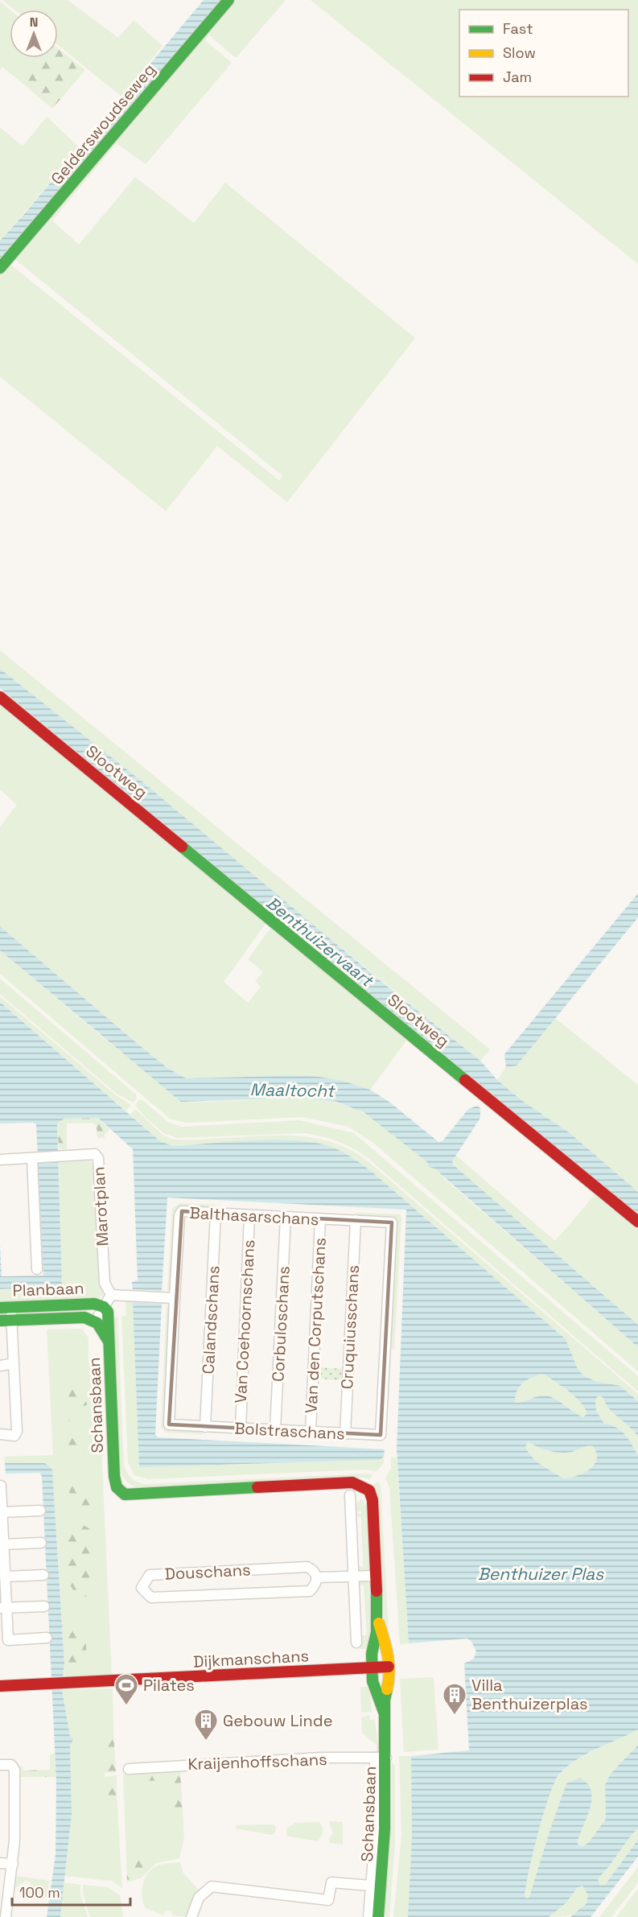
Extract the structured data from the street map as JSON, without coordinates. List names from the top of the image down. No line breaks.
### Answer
{"streets":{"street":["Gelderswoudseweg","Slootweg","Marotplan","Balthasarschans","Planbaan","Calandschans","Van Coehoornschans","Corbuloschans","Van den Corputschans","Cruquiusschans","Schansbaan","Bolstraschans","Douschans","Dijkmanschans","Kraijenhoffschans"]},"crossings":[["Balthasarschans","Calandschans"],["Balthasarschans","Van Coehoornschans"],["Balthasarschans","Corbuloschans"],["Balthasarschans","Van den Corputschans"],["Balthasarschans","Cruquiusschans"],["Balthasarschans","Bolstraschans"],["Planbaan","Schansbaan"],["Calandschans","Bolstraschans"],["Van Coehoornschans","Bolstraschans"],["Corbuloschans","Bolstraschans"],["Van den Corputschans","Bolstraschans"],["Cruquiusschans","Bolstraschans"],["Schansbaan","Douschans"],["Schansbaan","Dijkmanschans"],["Schansbaan","Kraijenhoffschans"]],"water":["Benthuizervaart","Maaltocht","Benthuizer Plas"],"places":{"sports":["Pilates"],"building":["Villa Benthuizerplas","Gebouw Linde"]},"legend":["Fast","Slow","Jam"],"scale_bar":"100 m","north":"top"}
